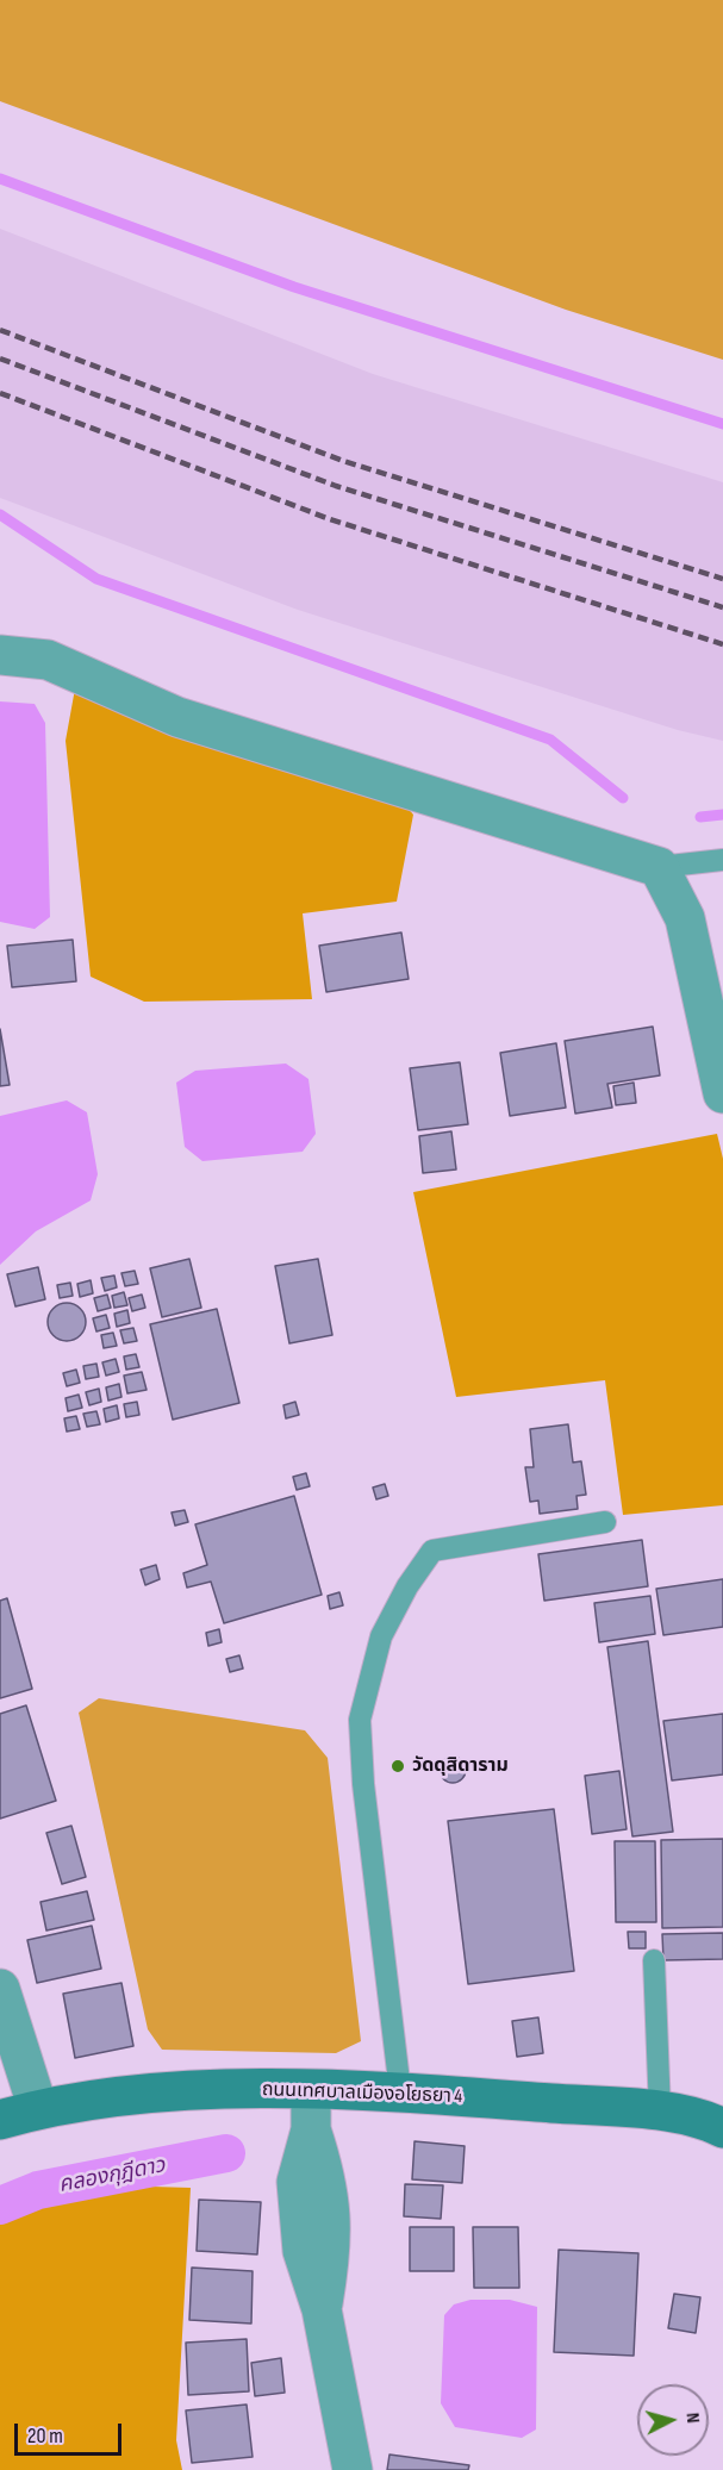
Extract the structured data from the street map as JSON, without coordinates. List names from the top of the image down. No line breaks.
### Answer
{"streets":{"street":["ถนนเทศบาลเมืองอโยธยา 4"]},"water":["คลองกุฎีดาว"],"places":["วัดดุสิดาราม"],"scale_bar":"20 m","north":"right"}
